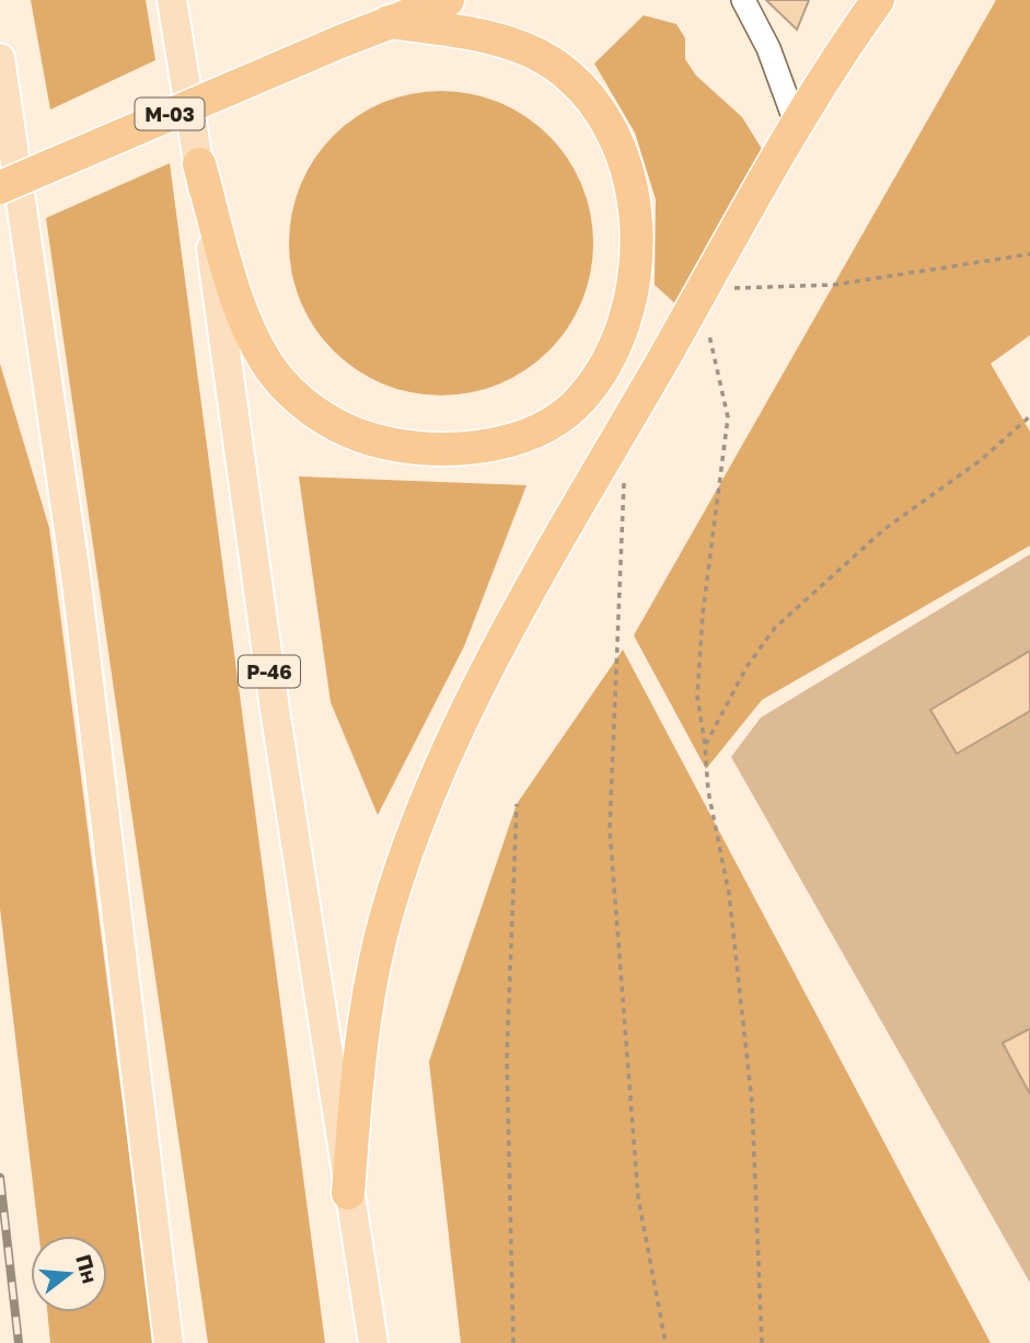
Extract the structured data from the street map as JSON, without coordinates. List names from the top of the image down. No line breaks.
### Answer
{"streets":{"highway":["М-03"],"main road":["Р-46"]},"north":"right"}
